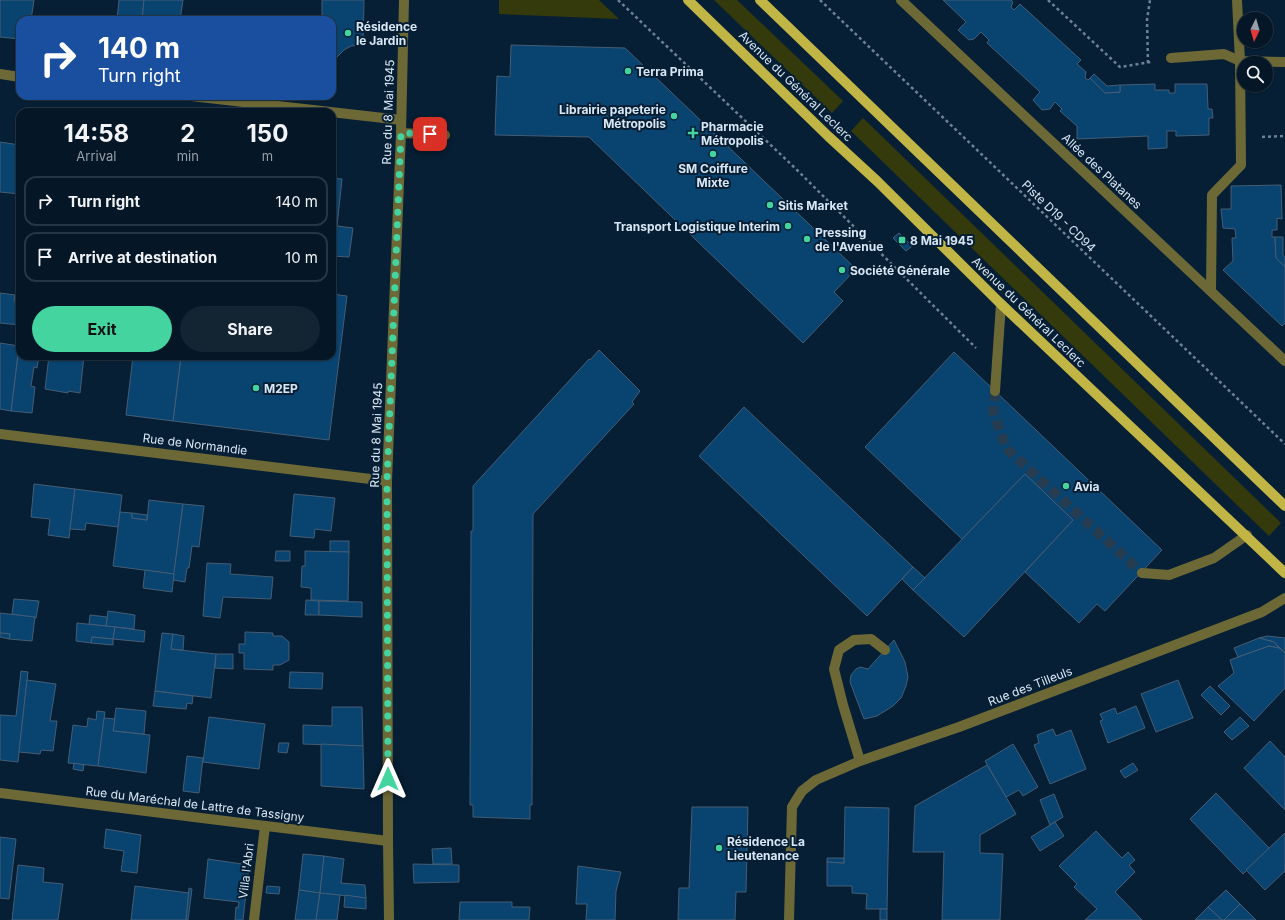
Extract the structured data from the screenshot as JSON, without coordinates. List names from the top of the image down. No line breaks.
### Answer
{"streets":{"main road":["Avenue du Général Leclerc"],"street":["Rue du 8 Mai 1945","Allée des Platanes","Rue de Normandie","Rue des Tilleuls","Rue du Maréchal de Lattre de Tassigny","Villa l'Abri"],"path":["Piste D19 - CD94"]},"crossings":[["Rue du 8 Mai 1945","Rue de Normandie"],["Rue du 8 Mai 1945","Rue du Maréchal de Lattre de Tassigny"],["Rue du Maréchal de Lattre de Tassigny","Villa l'Abri"]],"places":{"other":["Résidence le Jardin","Terra Prima","Librairie papeterie Métropolis","SM Coiffure Mixte","Sitis Market","Transport Logistique Interim","Pressing de l'Avenue","Société Générale","M2EP","Avia","Résidence La Lieutenance"],"health":["Pharmacie Métropolis"],"transit":["8 Mai 1945"]},"north":"bottom","page":{"turn":["140 m","Turn right"],"eta":["14:58","Arrival","2","min","150","m"],"list":[{"name":"Turn right","value":"140 m"},{"name":"Arrive at destination","value":"10 m"}],"buttons":["Exit","Share"]}}
